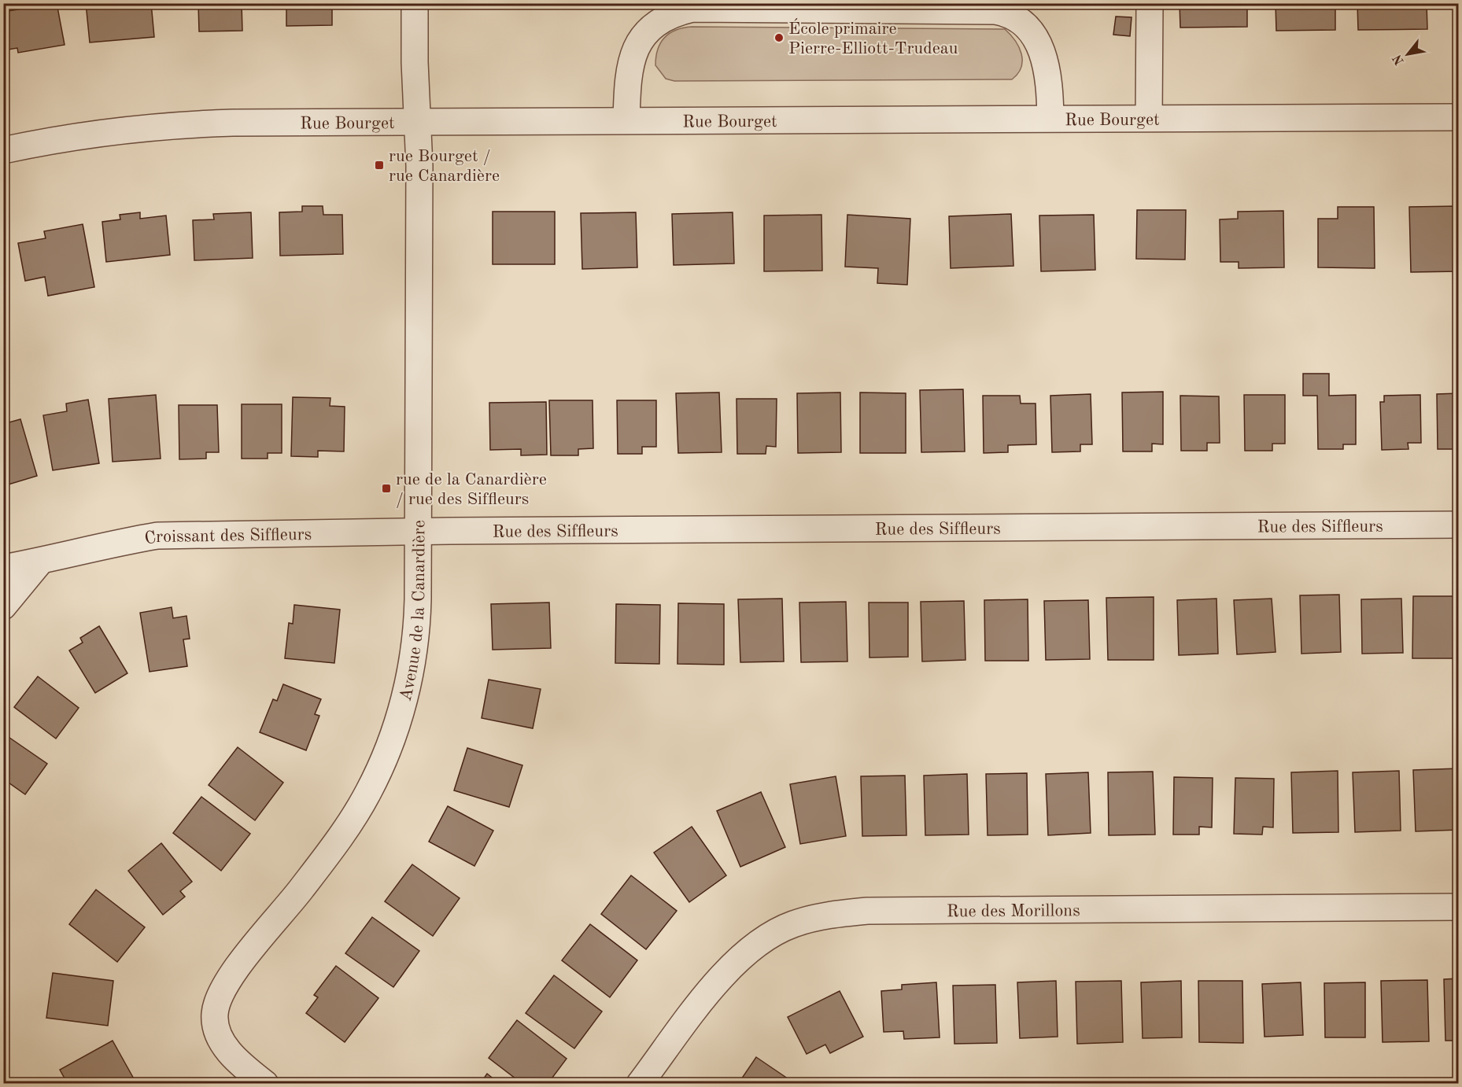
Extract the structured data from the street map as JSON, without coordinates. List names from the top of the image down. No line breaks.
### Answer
{"streets":{"street":["Rue Bourget","Rue des Siffleurs","Croissant des Siffleurs","Avenue de la Canardière","Rue des Morillons"]},"crossings":[["Rue Bourget","Avenue de la Canardière"],["Rue des Siffleurs","Croissant des Siffleurs"],["Rue des Siffleurs","Avenue de la Canardière"],["Croissant des Siffleurs","Avenue de la Canardière"]],"places":{"other":["École primaire Pierre-Elliott-Trudeau"],"transit":["rue Bourget / rue Canardière","rue de la Canardière / rue des Siffleurs"]},"north":"bottom left"}
